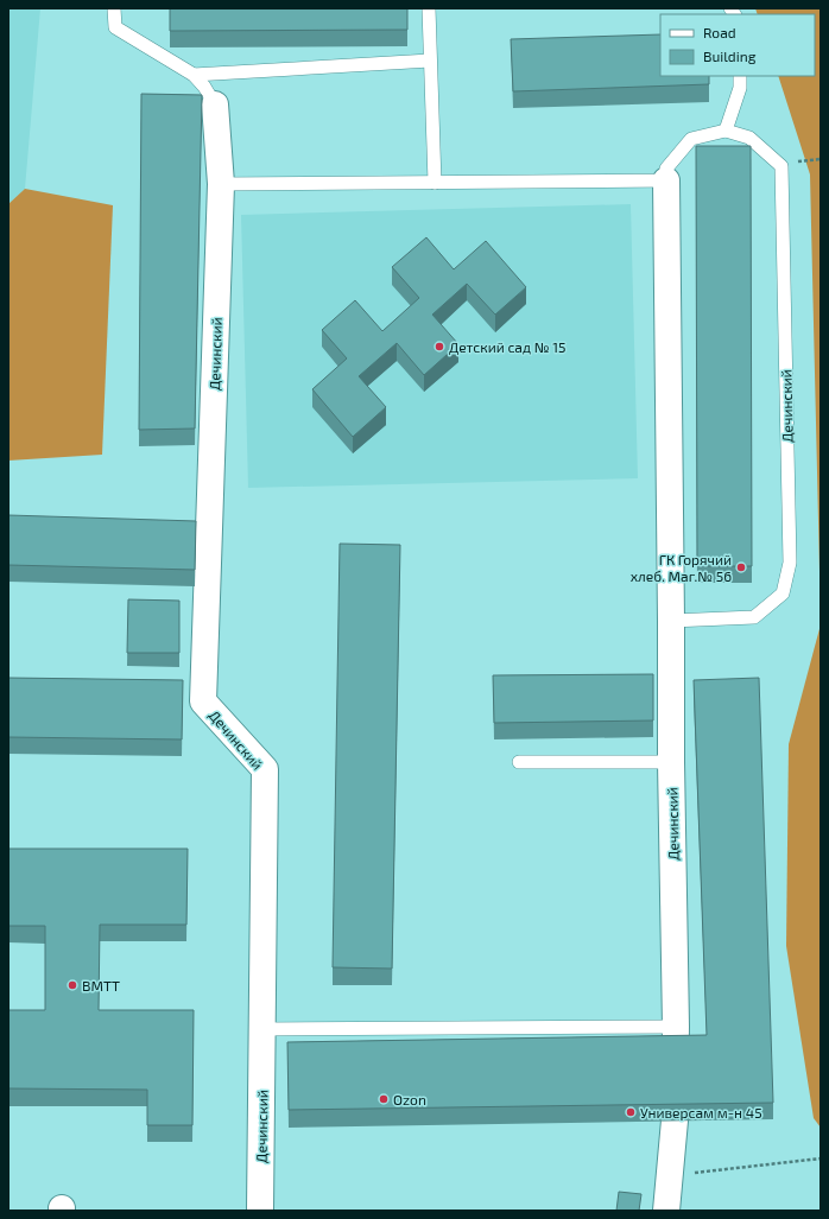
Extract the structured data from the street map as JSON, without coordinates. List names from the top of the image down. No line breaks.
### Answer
{"streets":{"street":["Дечинский"]},"places":["Детский сад № 15","ГК Горячий хлеб. Маг.№ 56","ВМТТ","Ozon","Универсам м-н 45"],"legend":["Road","Building"]}
